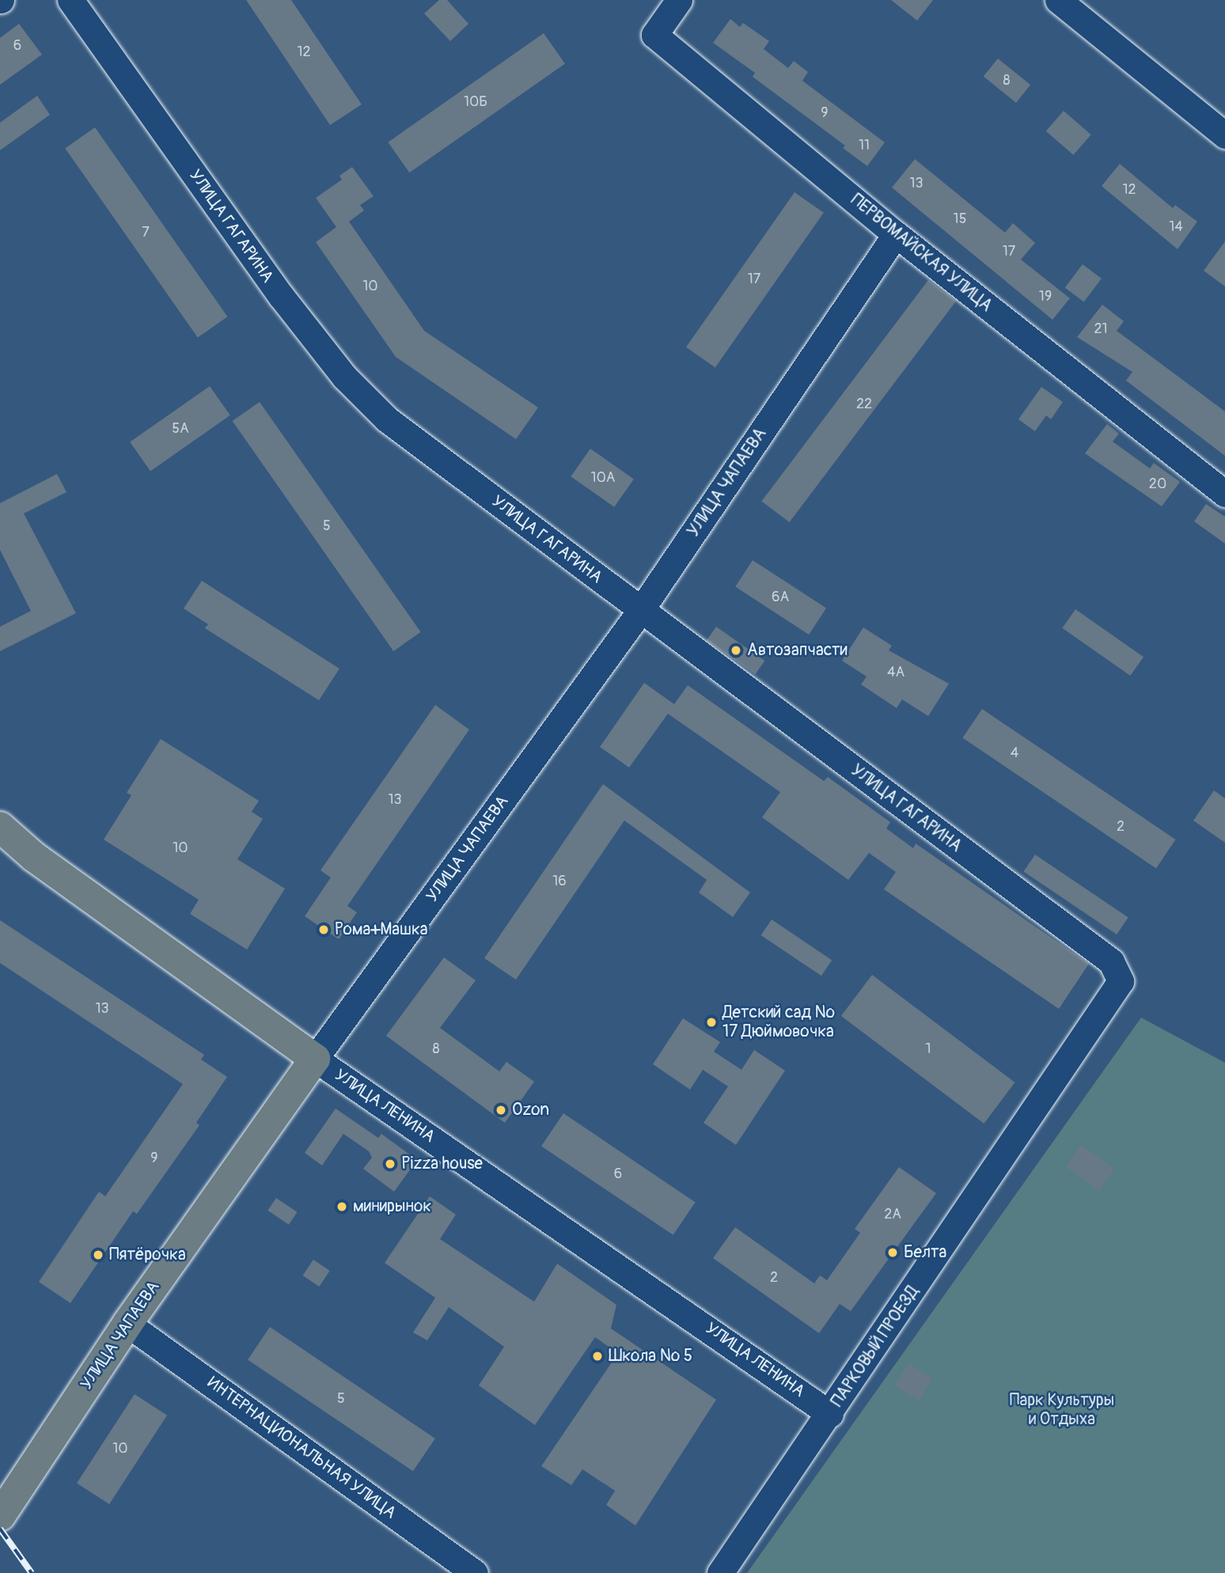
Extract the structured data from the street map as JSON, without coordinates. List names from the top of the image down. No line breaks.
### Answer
{"streets":{"main road":["УЛИЦА ЧАПАЕВА","УЛИЦА ЛЕНИНА"],"street":["УЛИЦА ГАГАРИНА","ПЕРВОМАЙСКАЯ УЛИЦА","ПАРКОВЫЙ ПРОЕЗД","ИНТЕРНАЦИОНАЛЬНАЯ УЛИЦА"]},"crossings":[["УЛИЦА ГАГАРИНА","УЛИЦА ЧАПАЕВА"],["УЛИЦА ГАГАРИНА","ПАРКОВЫЙ ПРОЕЗД"],["ПЕРВОМАЙСКАЯ УЛИЦА","УЛИЦА ЧАПАЕВА"],["УЛИЦА ЧАПАЕВА","УЛИЦА ЛЕНИНА"],["УЛИЦА ЧАПАЕВА","ИНТЕРНАЦИОНАЛЬНАЯ УЛИЦА"],["УЛИЦА ЛЕНИНА","ПАРКОВЫЙ ПРОЕЗД"]],"parks":["Парк Культуры и Отдыха"],"places":["Автозапчасти","Рома+Машка","Детский сад № 17 Дюймовочка","Ozon","Pizza house","минирынок","Белта","Пятёрочка","Школа № 5"],"house_numbers":["6","12","8","10Б","9","11","13","12","15","14","7","17","17","10","19","21","22","5А","10А","20","5","6А","4А","4","13","2","10","16","13","8","1","9","6","2А","2","5","10"]}
